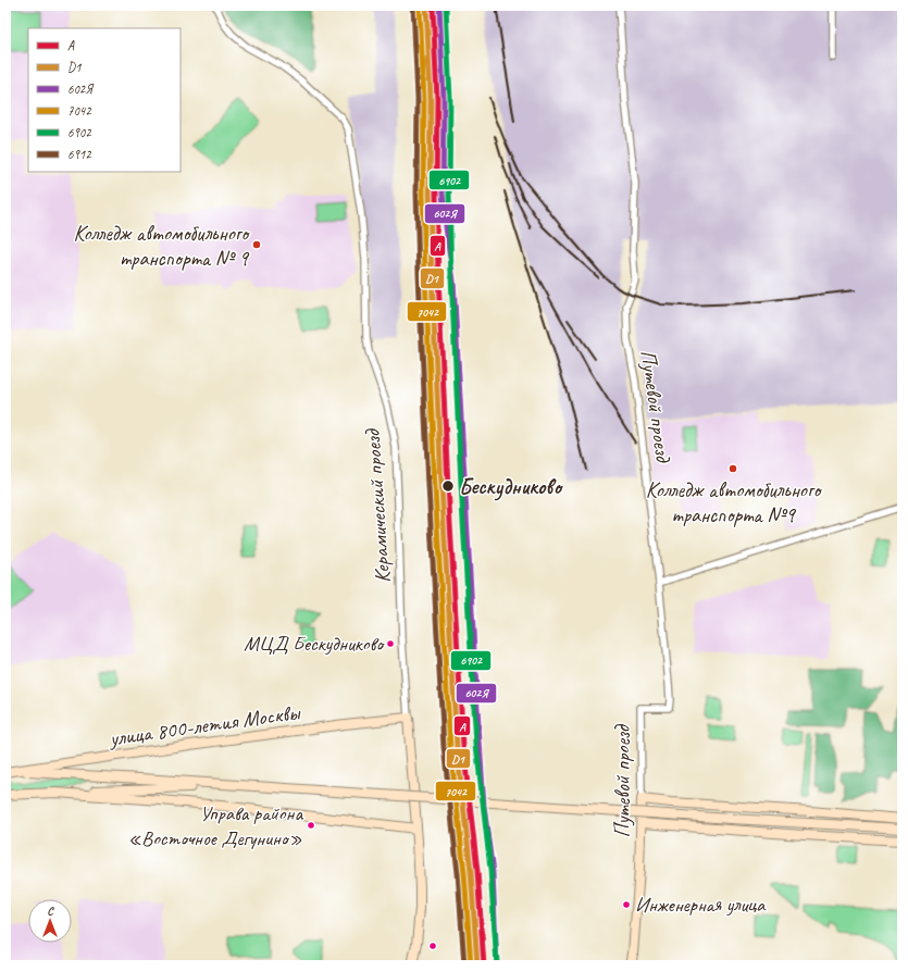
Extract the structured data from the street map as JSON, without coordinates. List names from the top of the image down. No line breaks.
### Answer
{"streets":{"street":["Путевой проезд","Керамический проезд","улица 800-летия Москвы"]},"crossings":[["Керамический проезд","улица 800-летия Москвы"]],"places":["Колледж автомобильного транспорта № 9","Колледж автомобильного транспорта №9","Бескудниково","МЦД Бескудниково","Управа района «Восточное Дегунино»","Инженерная улица"],"lines":["transit line A","transit line D1","transit line 602Я","transit line 6902","transit line 7042","transit line 6912"],"legend":["A","D1","602Я","7042","6902","6912"],"north":"top"}
